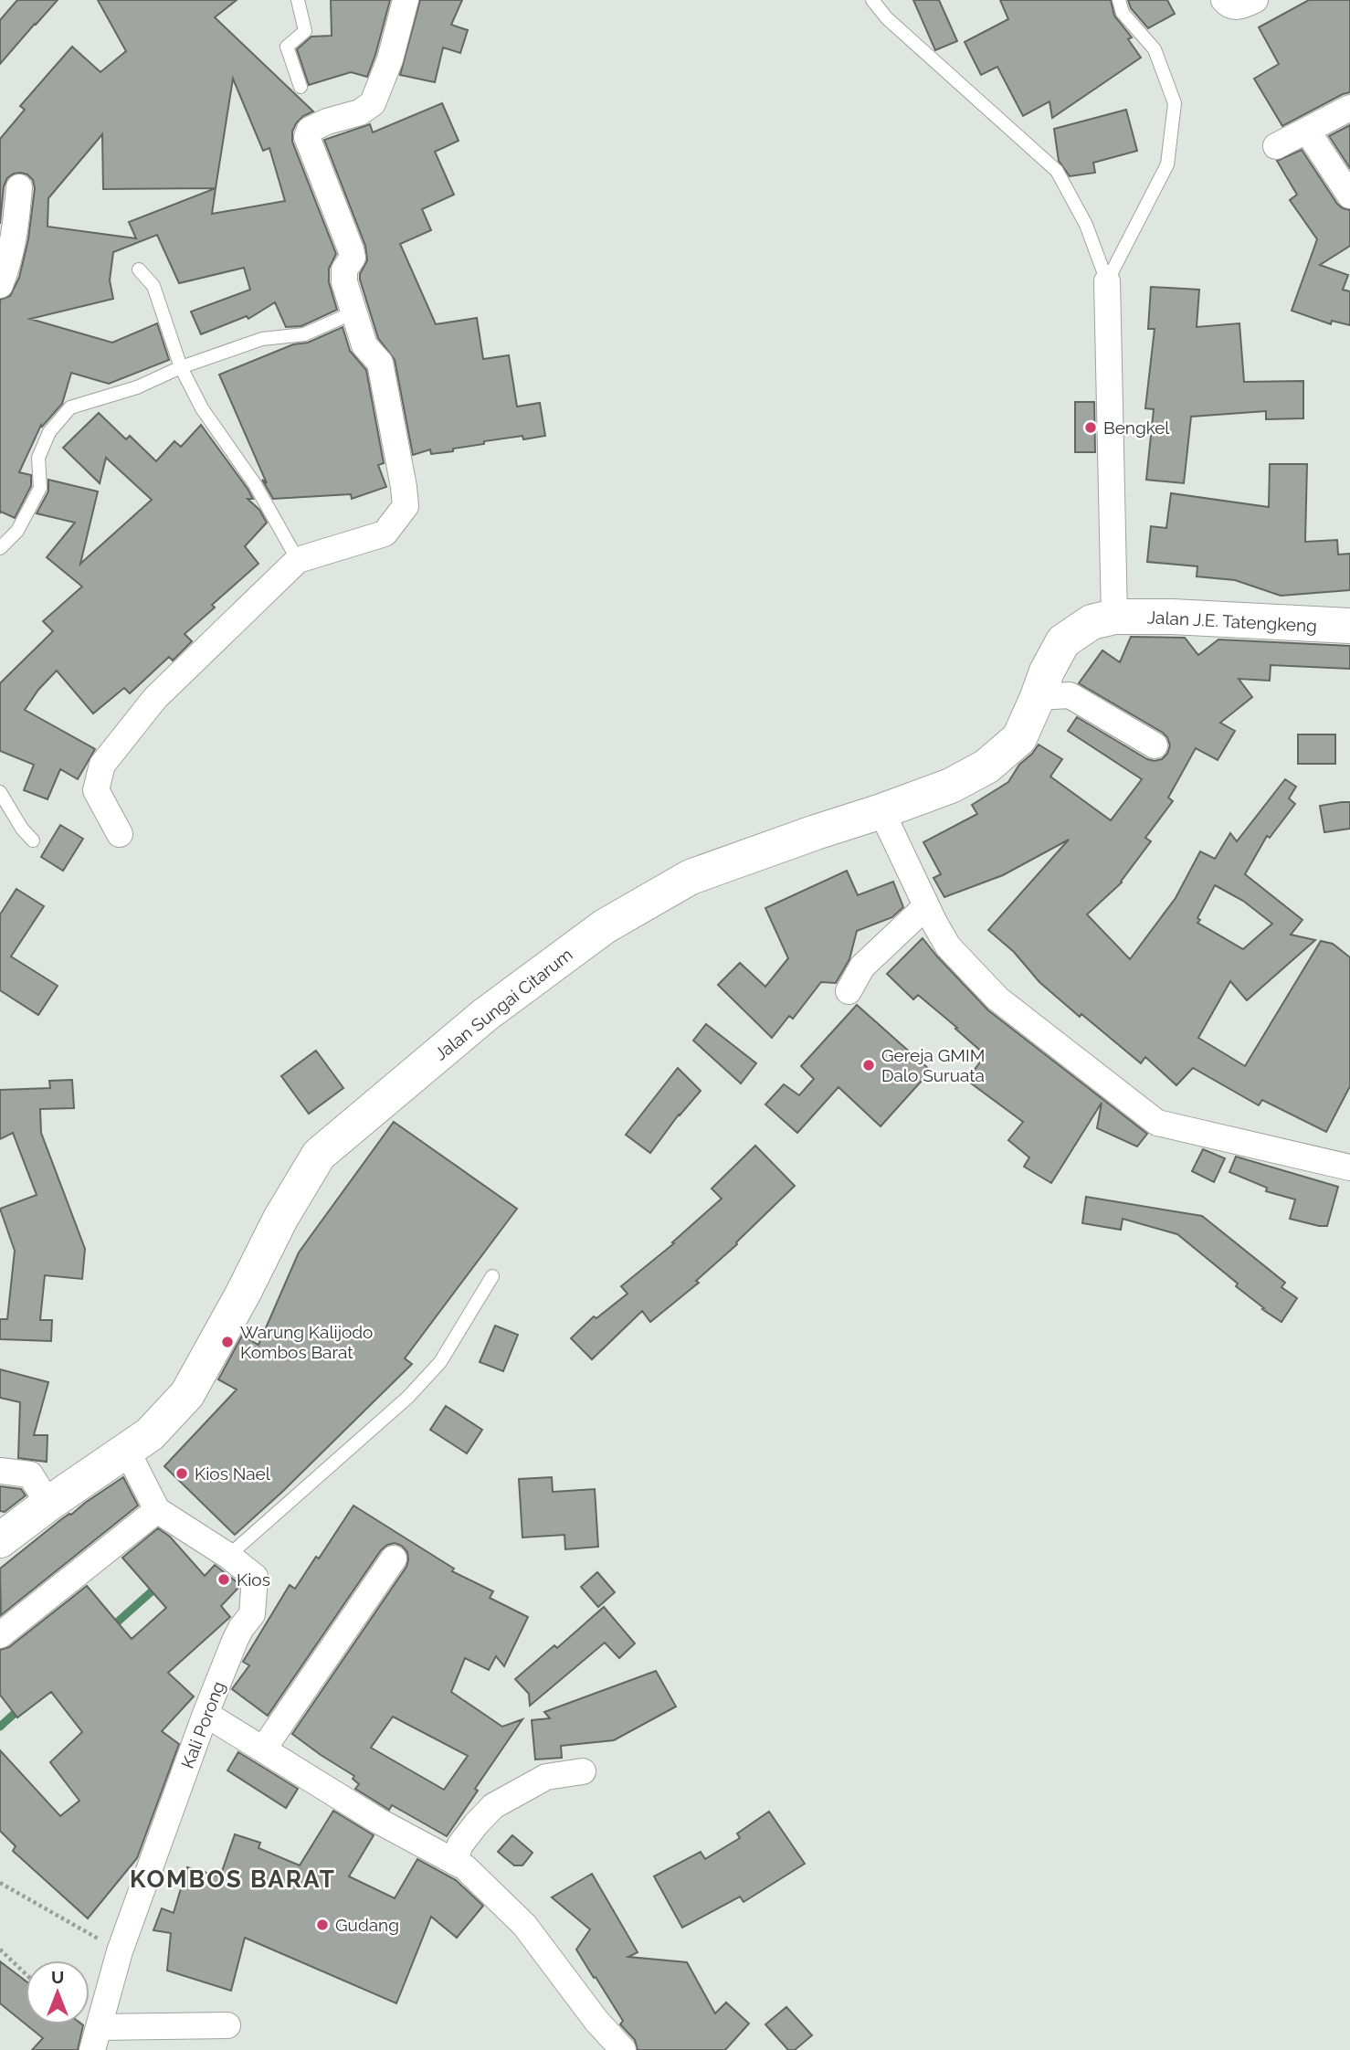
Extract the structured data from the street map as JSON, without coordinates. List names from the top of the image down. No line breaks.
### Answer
{"streets":{"street":["Jalan J.E. Tatengkeng","Jalan Sungai Citarum","Kali Porong"]},"crossings":[["Jalan J.E. Tatengkeng","Jalan Sungai Citarum"]],"districts":["KOMBOS BARAT"],"places":["Bengkel","Gereja GMIM Dalo Suruata","Warung Kalijodo Kombos Barat","Kios Nael","Kios","Gudang"],"north":"top"}
